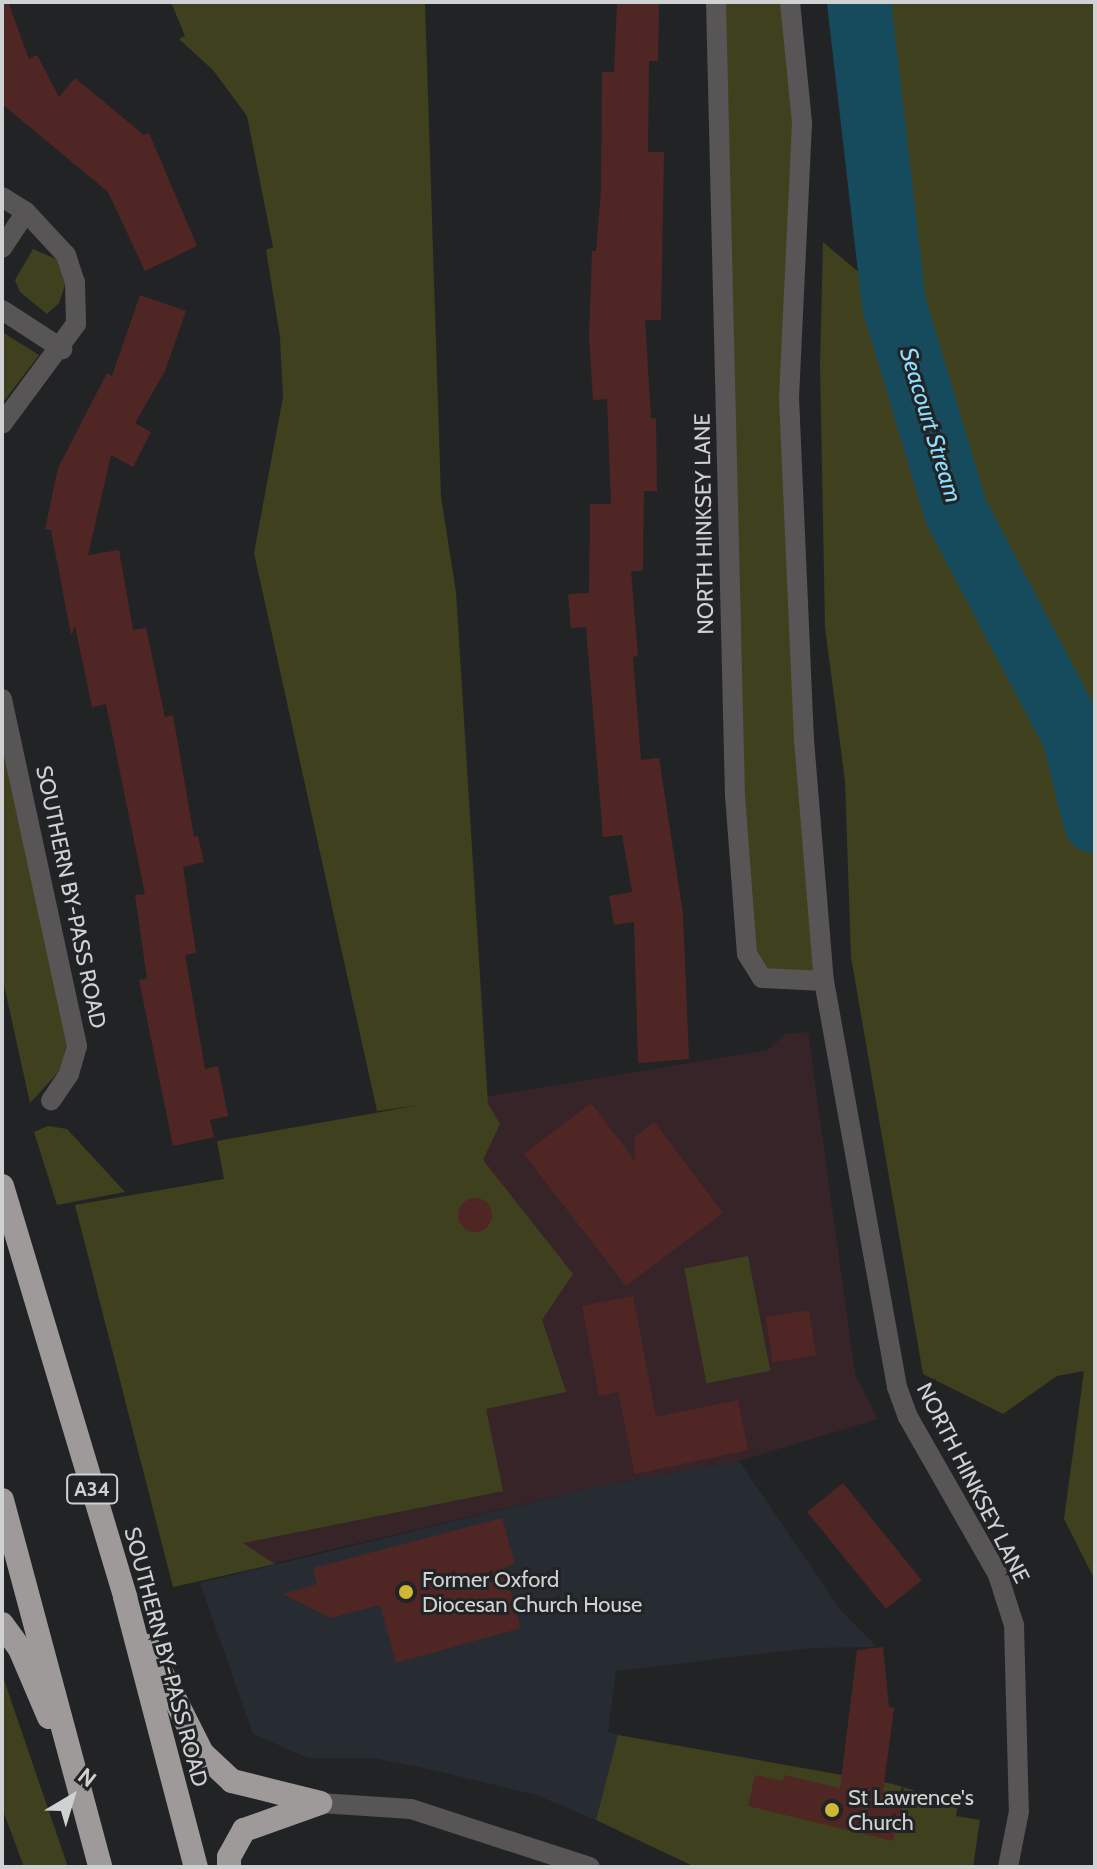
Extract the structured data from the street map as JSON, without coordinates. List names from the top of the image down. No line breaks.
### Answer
{"streets":{"highway":["SOUTHERN BY-PASS ROAD","A34"],"street":["NORTH HINKSEY LANE"]},"water":["Seacourt Stream"],"places":["Former Oxford Diocesan Church House","St Lawrence's Church"],"north":"top right"}
